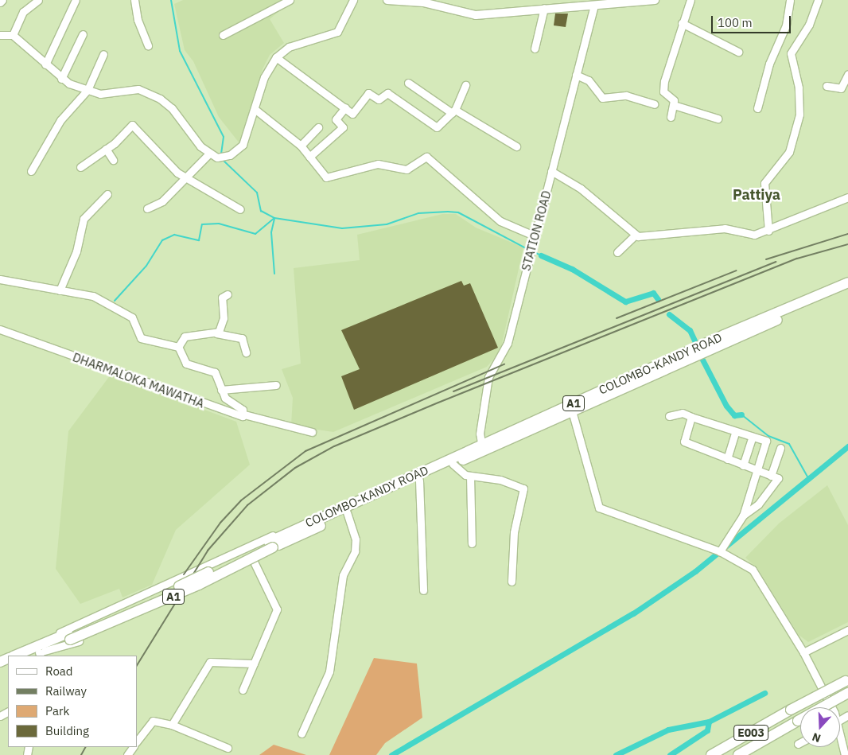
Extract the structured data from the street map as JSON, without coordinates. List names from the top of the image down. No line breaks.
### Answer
{"streets":{"highway":["COLOMBO-KANDY ROAD","A1","E003"],"street":["STATION ROAD","DHARMALOKA MAWATHA"]},"crossings":[["STATION ROAD","COLOMBO-KANDY ROAD"],["COLOMBO-KANDY ROAD","A1"]],"districts":["Pattiya"],"legend":["Road","Railway","Park","Building"],"scale_bar":"100 m","north":"bottom"}
